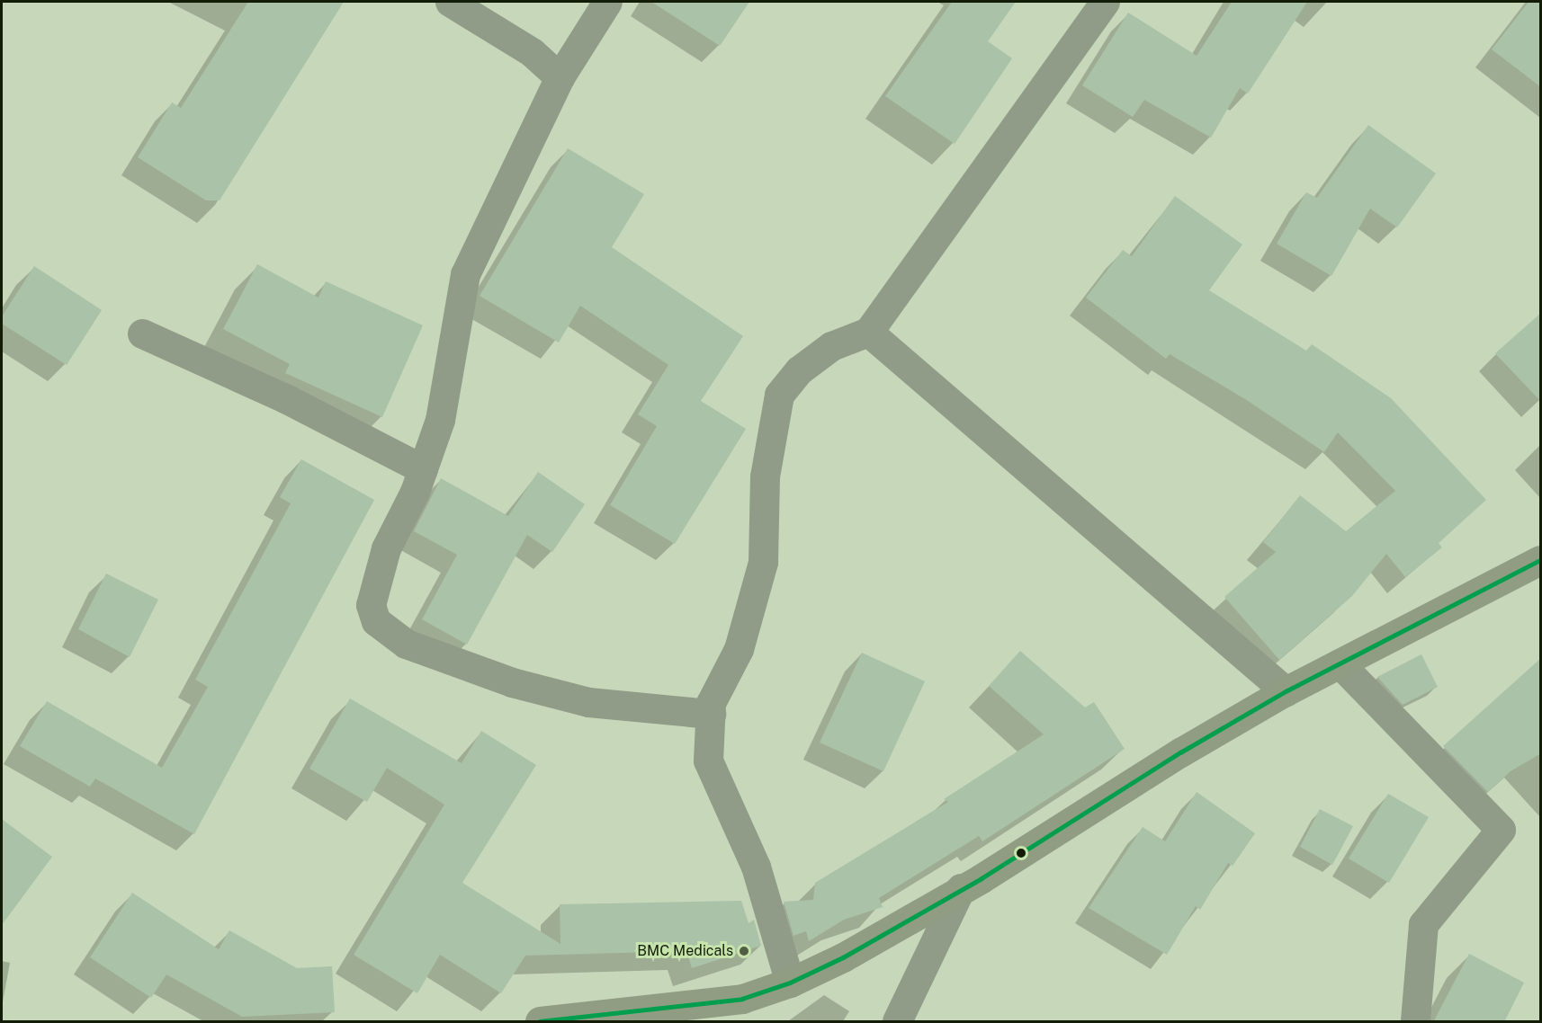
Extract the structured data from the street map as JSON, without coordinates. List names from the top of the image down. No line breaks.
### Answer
{"places":["BMC Medicals"]}
